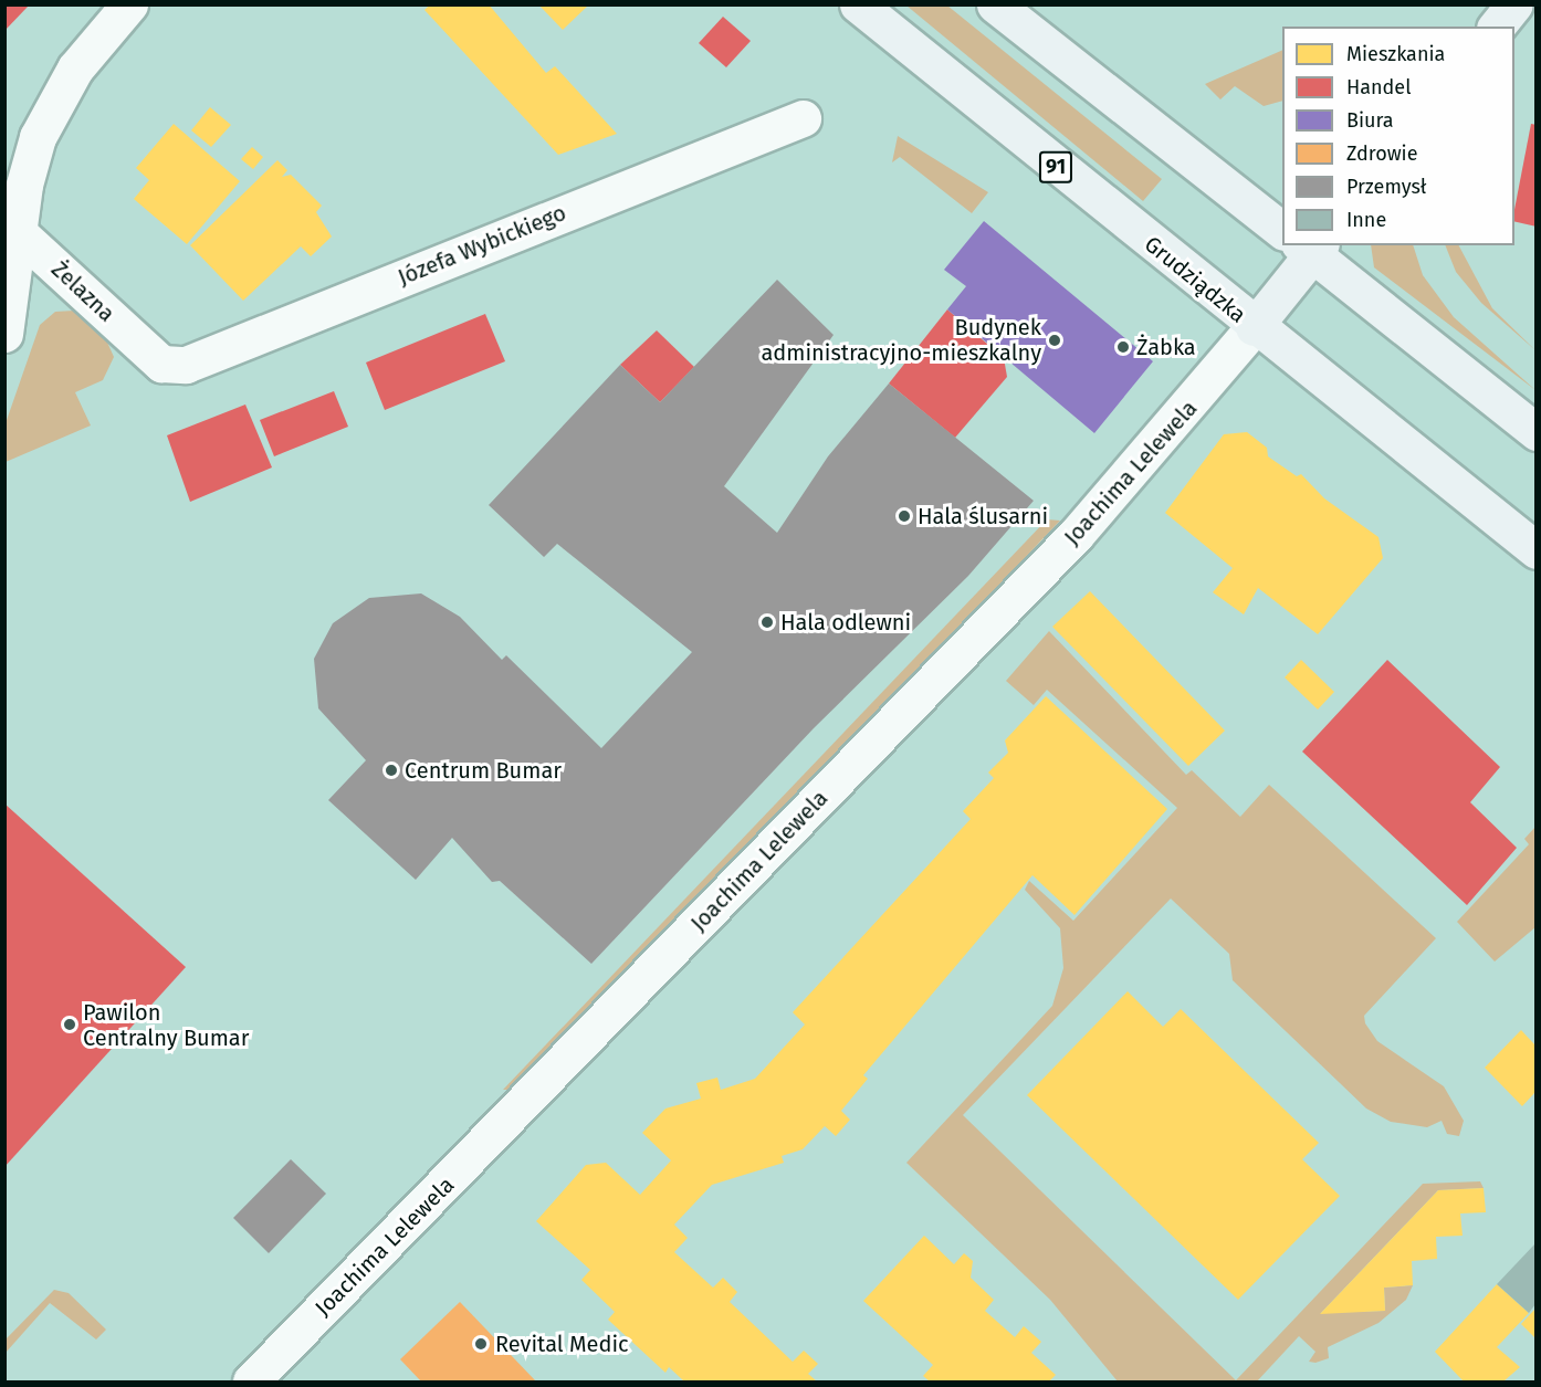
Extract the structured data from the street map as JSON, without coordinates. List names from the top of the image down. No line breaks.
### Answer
{"streets":{"main road":["91","Grudziądzka"],"street":["Józefa Wybickiego","Żelazna","Joachima Lelewela"]},"crossings":[["Józefa Wybickiego","Żelazna"],["Grudziądzka","Joachima Lelewela"]],"places":["Budynek administracyjno-mieszkalny","Żabka","Hala ślusarni","Hala odlewni","Centrum Bumar","Pawilon Centralny Bumar","Revital Medic"],"legend":["Mieszkania","Handel","Biura","Zdrowie","Przemysł","Inne"]}
